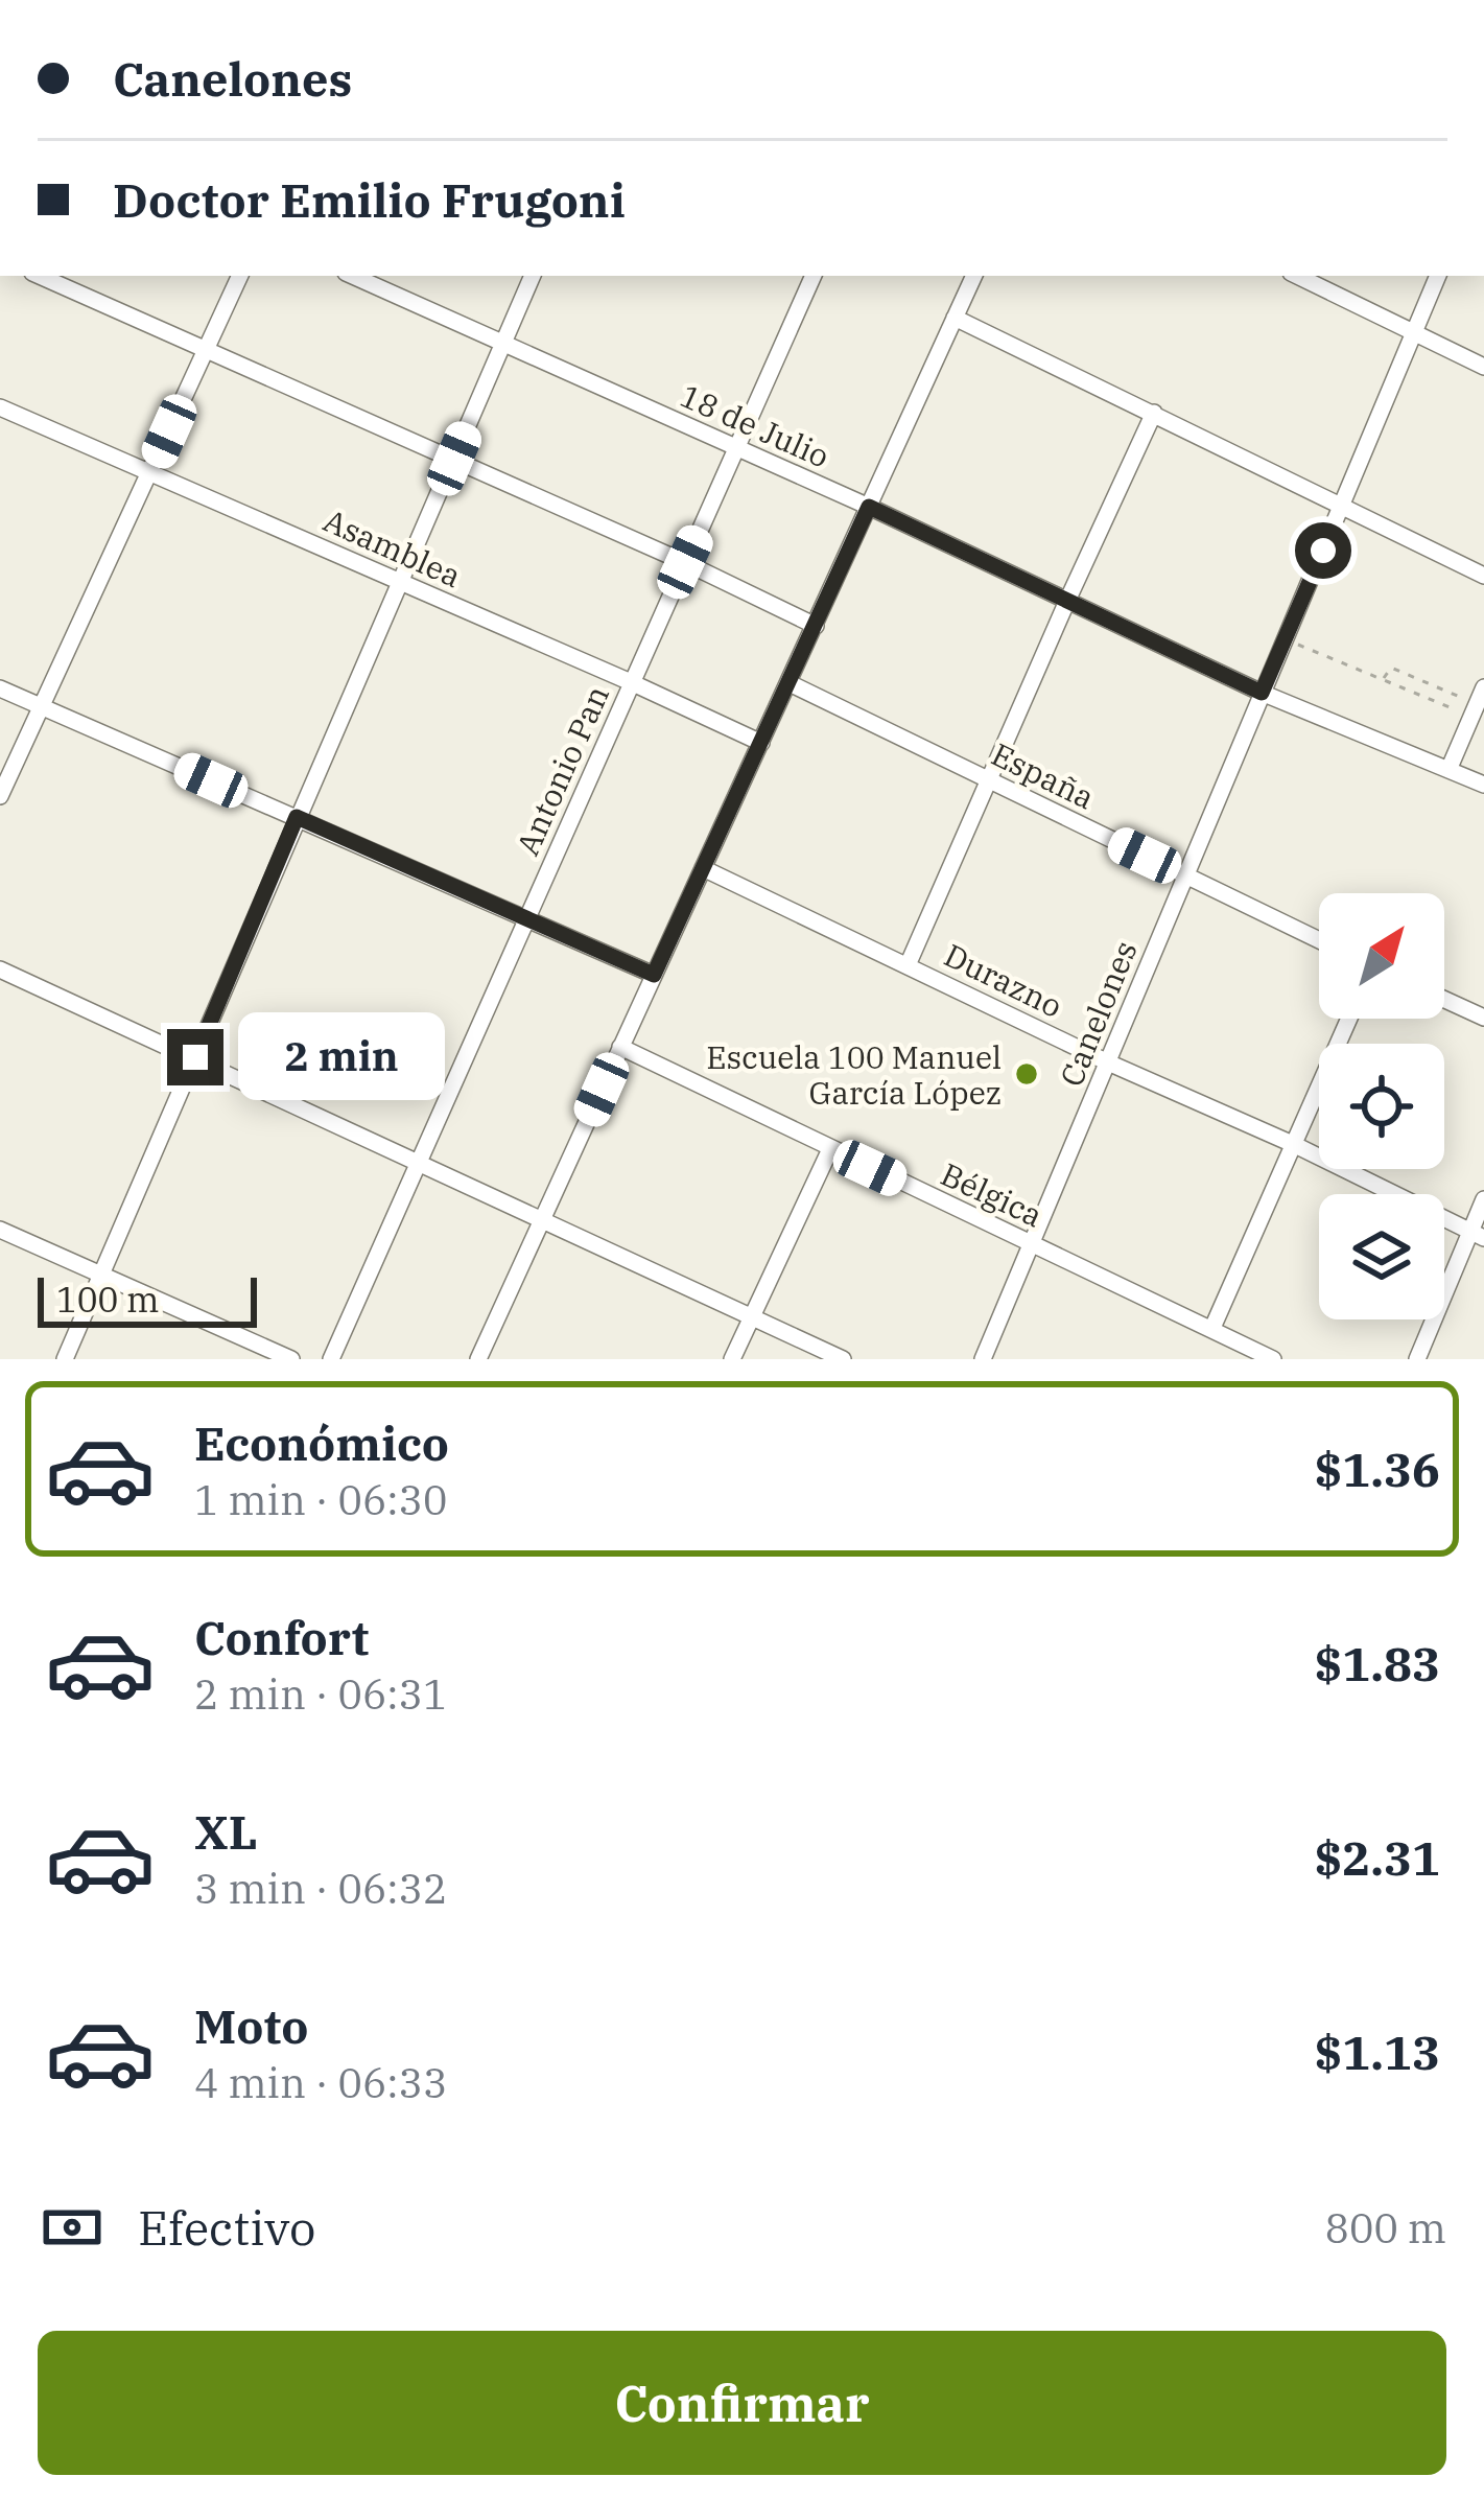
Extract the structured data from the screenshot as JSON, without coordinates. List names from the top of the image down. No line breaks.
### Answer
{"streets":{"street":["18 de Julio","Asamblea","Antonio Pan","España","Durazno","Canelones","Bélgica"]},"crossings":[["18 de Julio","Antonio Pan"],["18 de Julio","Canelones"],["Asamblea","Antonio Pan"],["España","Canelones"],["Durazno","Canelones"],["Canelones","Bélgica"]],"places":["Escuela 100 Manuel García López"],"scale_bar":"100 m","north":"top right","page":{"banner":["Canelones","Doctor Emilio Frugoni"],"bubble":"2 min","scale":"100 m","list":[{"name":"Económico","note":"1 min · 06:30","value":"$1.36"},{"name":"Confort","note":"2 min · 06:31","value":"$1.83"},{"name":"XL","note":"3 min · 06:32","value":"$2.31"},{"name":"Moto","note":"4 min · 06:33","value":"$1.13"}],"pay":["Efectivo","800 m"],"buttons":"Confirmar"}}
